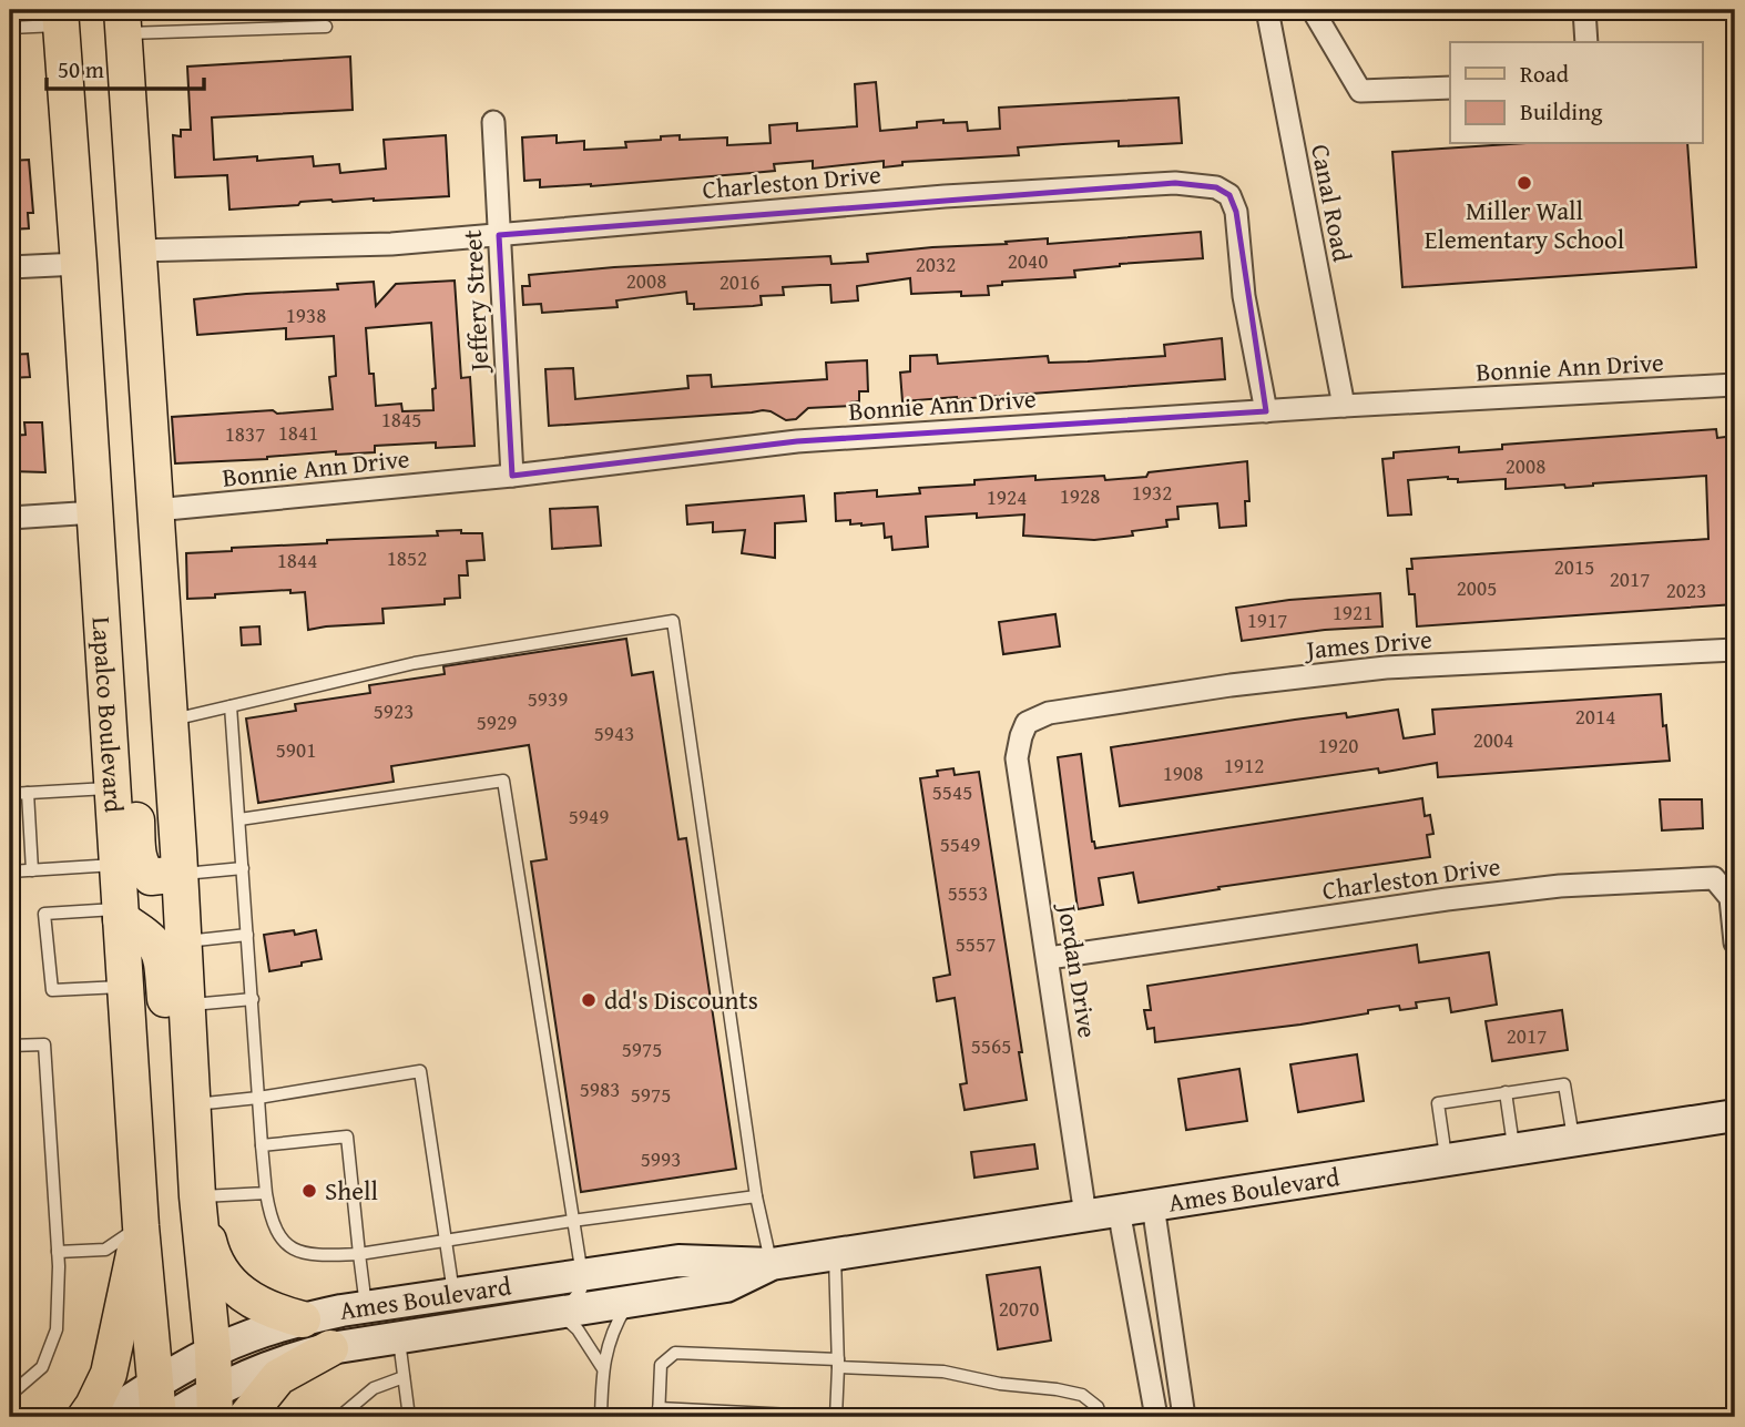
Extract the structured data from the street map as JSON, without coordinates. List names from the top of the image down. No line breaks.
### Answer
{"streets":{"main road":["Lapalco Boulevard"],"street":["Charleston Drive","Canal Road","Jeffery Street","Bonnie Ann Drive","James Drive","Jordan Drive","Ames Boulevard"]},"crossings":[["Charleston Drive","Jeffery Street"],["Charleston Drive","Bonnie Ann Drive"],["Charleston Drive","Jordan Drive"],["Canal Road","Bonnie Ann Drive"],["Jeffery Street","Bonnie Ann Drive"],["James Drive","Jordan Drive"],["Lapalco Boulevard","Ames Boulevard"],["Jordan Drive","Ames Boulevard"]],"places":["Miller Wall Elementary School","dd's Discounts","Shell"],"house_numbers":["2040","2032","2008","2016","1938","1845","1841","1837","2008","1932","1928","1924","1852","1844","2015","2017","2005","2023","1921","1917","5939","5923","2014","5929","5943","2004","1920","5901","1912","1908","5545","5949","5549","5553","5557","2017","5565","5975","5983","5975","5993","2070"],"legend":["Road","Building"],"scale_bar":"50 m"}
